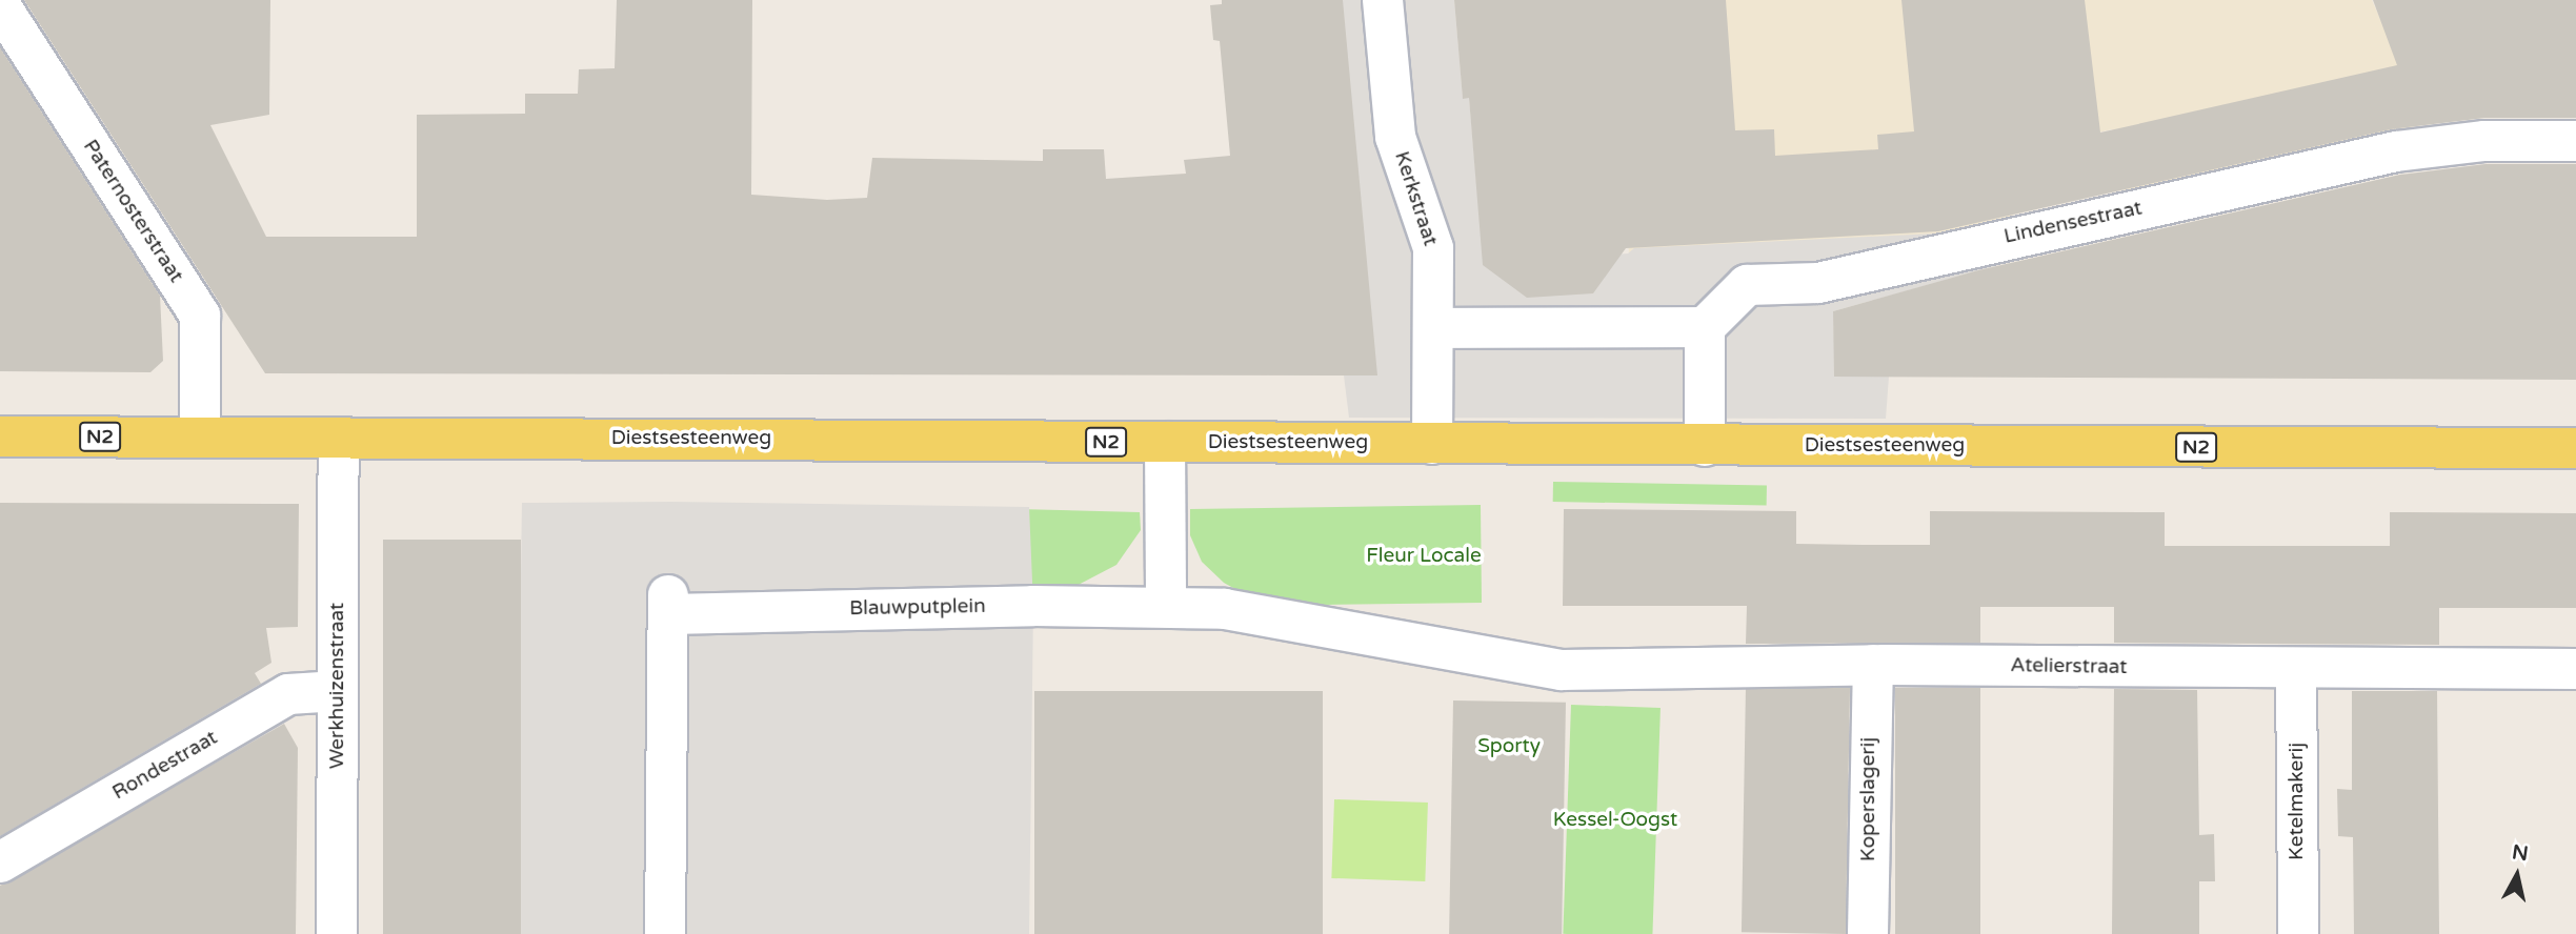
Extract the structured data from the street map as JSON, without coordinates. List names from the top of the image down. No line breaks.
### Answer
{"streets":{"main road":["N2","Diestsesteenweg"],"street":["Kerkstraat","Paternosterstraat","Lindensestraat","Blauwputplein","Atelierstraat","Werkhuizenstraat","Rondestraat","Koperslagerij","Ketelmakerij"]},"crossings":[["Kerkstraat","Diestsesteenweg"],["Paternosterstraat","Diestsesteenweg"],["Diestsesteenweg","Werkhuizenstraat"],["Blauwputplein","Atelierstraat"],["Atelierstraat","Koperslagerij"],["Atelierstraat","Ketelmakerij"],["Werkhuizenstraat","Rondestraat"]],"parks":["Fleur Locale","Sporty","Kessel-Oogst"],"north":"top"}
